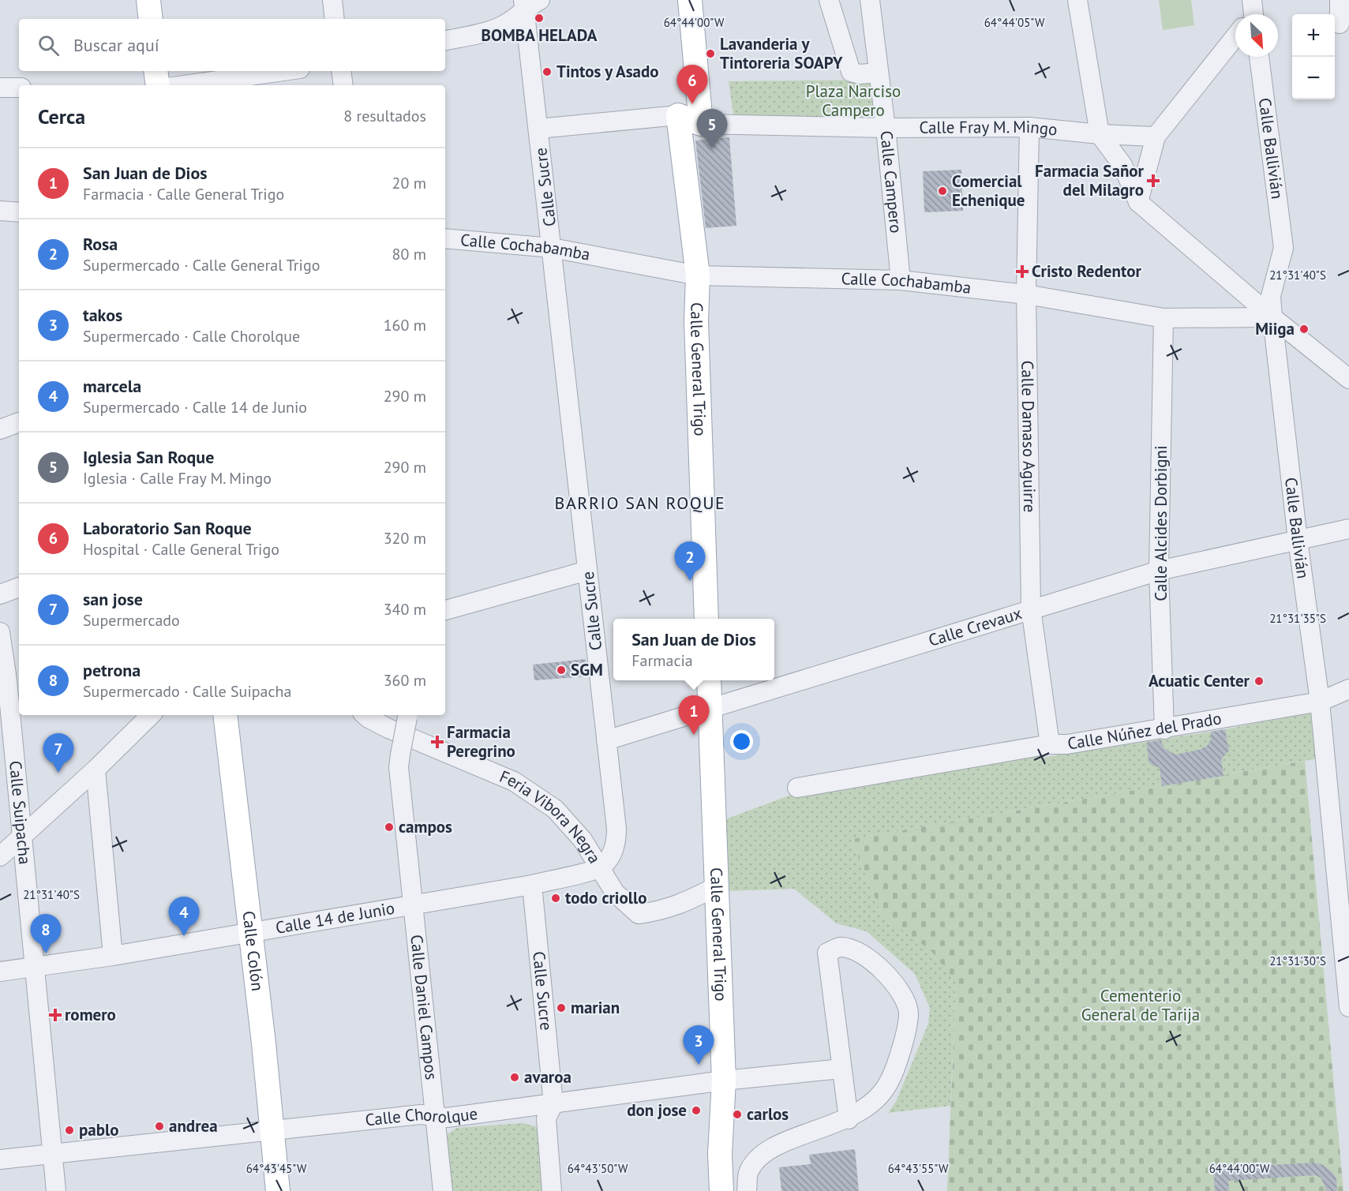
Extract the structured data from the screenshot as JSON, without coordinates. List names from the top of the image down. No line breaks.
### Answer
{"streets":{"main road":["Calle Fray M. Mingo","Calle General Trigo","Calle Colón"],"street":["Calle Ballivián","Calle Campero","Calle Sucre","Calle Cochabamba","Calle Damaso Aguirre","Calle Alcides Dorbigni","Calle Crevaux","Calle Núñez del Prado","Calle Suipacha","Feria Vibora Negra","Calle 14 de Junio","Calle Daniel Campos","Calle Chorolque"]},"crossings":[["Calle Fray M. Mingo","Calle Campero"],["Calle Fray M. Mingo","Calle Sucre"],["Calle Fray M. Mingo","Calle General Trigo"],["Calle Fray M. Mingo","Calle Damaso Aguirre"],["Calle Ballivián","Calle Cochabamba"],["Calle Ballivián","Calle Crevaux"],["Calle Ballivián","Calle Núñez del Prado"],["Calle Campero","Calle Cochabamba"],["Calle Sucre","Calle Cochabamba"],["Calle Sucre","Calle Crevaux"],["Calle Sucre","Feria Vibora Negra"],["Calle Sucre","Calle 14 de Junio"],["Calle Sucre","Calle Chorolque"],["Calle Cochabamba","Calle General Trigo"],["Calle Cochabamba","Calle Damaso Aguirre"],["Calle Cochabamba","Calle Alcides Dorbigni"],["Calle General Trigo","Calle Crevaux"],["Calle General Trigo","Feria Vibora Negra"],["Calle General Trigo","Calle Chorolque"],["Calle Damaso Aguirre","Calle Crevaux"],["Calle Damaso Aguirre","Calle Núñez del Prado"],["Calle Alcides Dorbigni","Calle Crevaux"],["Calle Alcides Dorbigni","Calle Núñez del Prado"],["Calle Suipacha","Calle 14 de Junio"],["Calle Suipacha","Calle Chorolque"],["Calle 14 de Junio","Calle Colón"],["Calle 14 de Junio","Calle Daniel Campos"],["Calle Colón","Calle Chorolque"],["Calle Daniel Campos","Calle Chorolque"]],"districts":["BARRIO SAN ROQUE"],"parks":["Plaza Narciso Campero","Cementerio General de Tarija"],"places":{"other":["BOMBA HELADA","Lavanderia y Tintoreria SOAPY","Tintos y Asado","Comercial Echenique","Miiga","SGM","Acuatic Center","campos","todo criollo","marian","avaroa","don jose","carlos","andrea","pablo"],"health":["Farmacia Sañor del Milagro","Cristo Redentor","Farmacia Peregrino","romero"]},"north":"bottom right","page":{"map_buttons":["+","−"],"search":"Buscar aquí","pins":["6","5","2","1","7","4","8","3"],"heading":["Cerca","8 resultados"],"list":[{"mark":"1","name":"San Juan de Dios","note":"Farmacia · Calle General Trigo","value":"20 m"},{"mark":"2","name":"Rosa","note":"Supermercado · Calle General Trigo","value":"80 m"},{"mark":"3","name":"takos","note":"Supermercado · Calle Chorolque","value":"160 m"},{"mark":"4","name":"marcela","note":"Supermercado · Calle 14 de Junio","value":"290 m"},{"mark":"5","name":"Iglesia San Roque","note":"Iglesia · Calle Fray M. Mingo","value":"290 m"},{"mark":"6","name":"Laboratorio San Roque","note":"Hospital · Calle General Trigo","value":"320 m"},{"mark":"7","name":"san jose","note":"Supermercado","value":"340 m"},{"mark":"8","name":"petrona","note":"Supermercado · Calle Suipacha","value":"360 m"}],"popup":["San Juan de Dios","Farmacia"]},"coordinates":["64°44'00\"W","64°44'05\"W","21°31'40\"S","21°31'35\"S","21°31'30\"S","64°43'45\"W","64°43'50\"W","64°43'55\"W"]}
